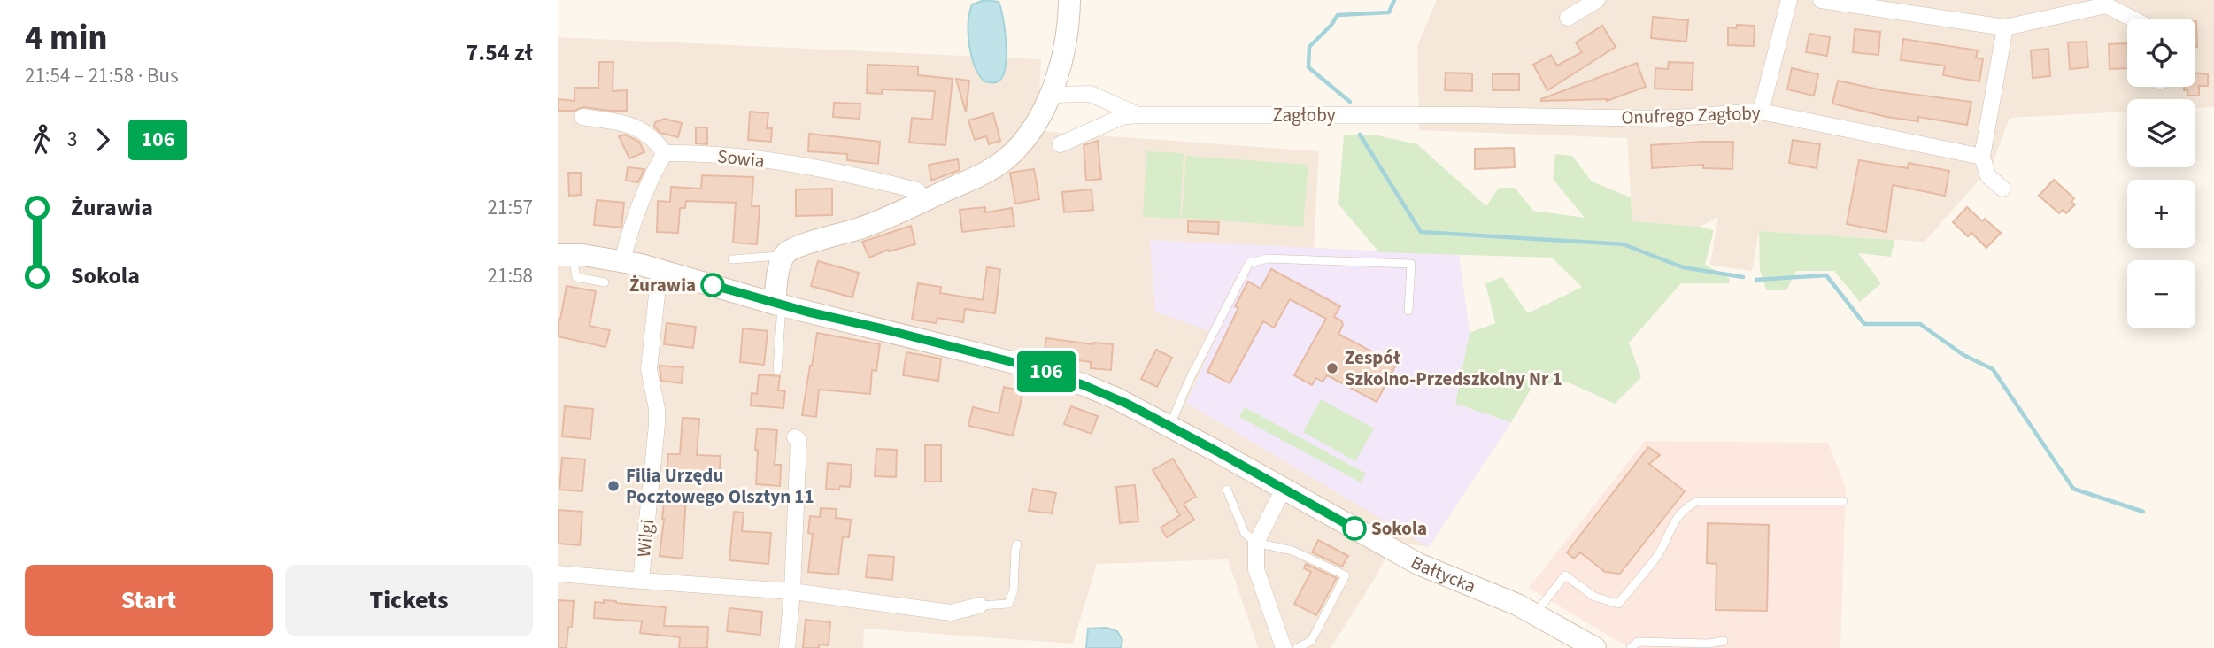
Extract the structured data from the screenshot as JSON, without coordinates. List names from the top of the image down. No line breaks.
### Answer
{"streets":{"main road":["Bałtycka"],"street":["Zagłoby","Onufrego Zagłoby","Sowia","Wilgi"]},"crossings":[["Zagłoby","Onufrego Zagłoby"],["Wilgi","Bałtycka"]],"places":["Żurawia","Zespół Szkolno-Przedszkolny Nr 1","Filia Urzędu Pocztowego Olsztyn 11","Sokola"],"lines":["bus line 106"],"page":{"heading":["4 min","21:54 – 21:58 · Bus","7.54 zł"],"on_map":"106","map_buttons":["+","−"],"legs":["3","106"],"list":[{"name":"Żurawia","value":"21:57"},{"name":"Sokola","value":"21:58"}],"buttons":["Start","Tickets"]}}
